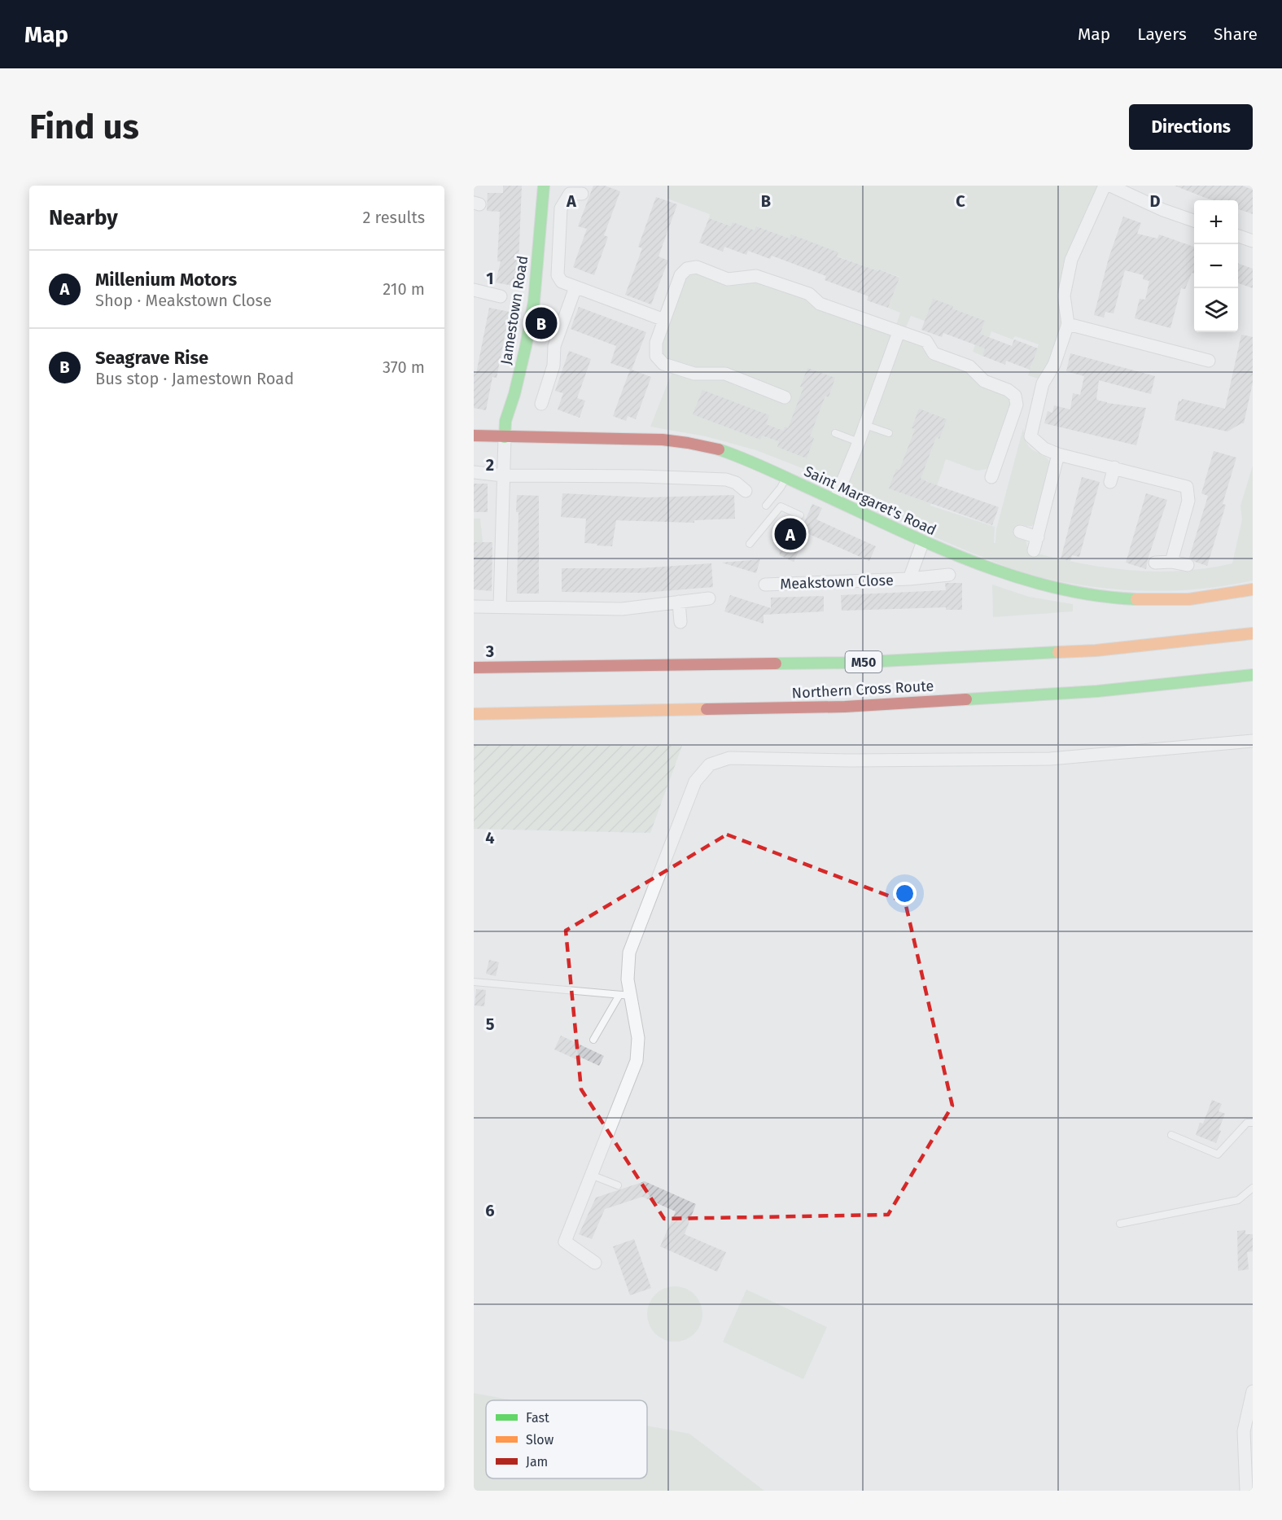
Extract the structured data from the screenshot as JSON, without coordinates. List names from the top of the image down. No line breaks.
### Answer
{"streets":{"main road":["Jamestown Road","Saint Margaret's Road","M50","Northern Cross Route"],"street":["Meakstown Close"]},"crossings":[["Jamestown Road","Saint Margaret's Road"],["Saint Margaret's Road","Meakstown Close"]],"legend":["Fast","Slow","Jam"],"page":{"header":"Map","nav":["Map","Layers","Share"],"buttons":"Directions","title":"Find us","heading":["Nearby","2 results"],"map_buttons":["+","−"],"list":[{"mark":"A","name":"Millenium Motors","note":"Shop · Meakstown Close","value":"210 m"},{"mark":"B","name":"Seagrave Rise","note":"Bus stop · Jamestown Road","value":"370 m"}],"pins":["B","A"]},"grid":{"columns":["A","B","C","D"],"rows":["1","2","3","4","5","6"]}}
